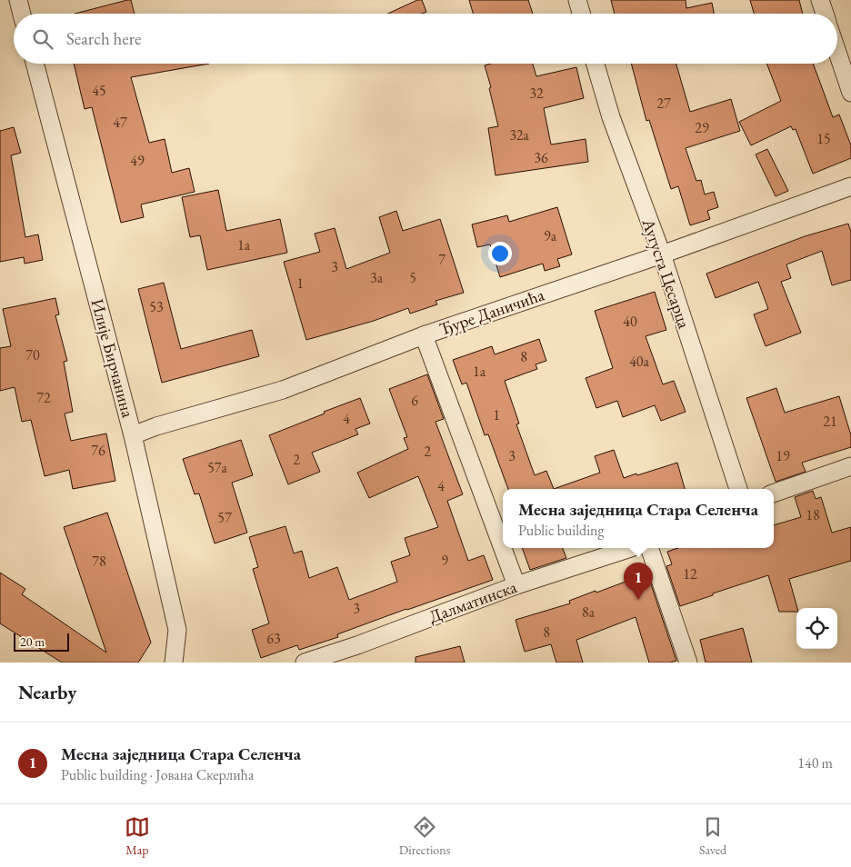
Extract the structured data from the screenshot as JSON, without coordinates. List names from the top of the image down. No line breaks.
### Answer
{"streets":{"street":["Аугуста Цесарца","Ђуре Даничића","Илије Бирчанина","Далматинска"]},"crossings":[["Аугуста Цесарца","Ђуре Даничића"],["Ђуре Даничића","Илије Бирчанина"]],"house_numbers":["45","32","27","47","29","32a","15","36","49","9a","1a","7","3","3a","5","1","53","40","70","8","40a","1a","72","6","1","4","21","76","2","3","19","2","57a","4","18","57","9","78","12","3","8a","8","63"],"scale_bar":"20 m","page":{"search":"Search here","popup":["Месна заједница Стара Селенча","Public building"],"pins":"1","scale":"20 m","heading":"Nearby","list":[{"mark":"1","name":"Месна заједница Стара Селенча","note":"Public building · Јована Скерлића","value":"140 m"}],"nav":["Map","Directions","Saved"]}}
